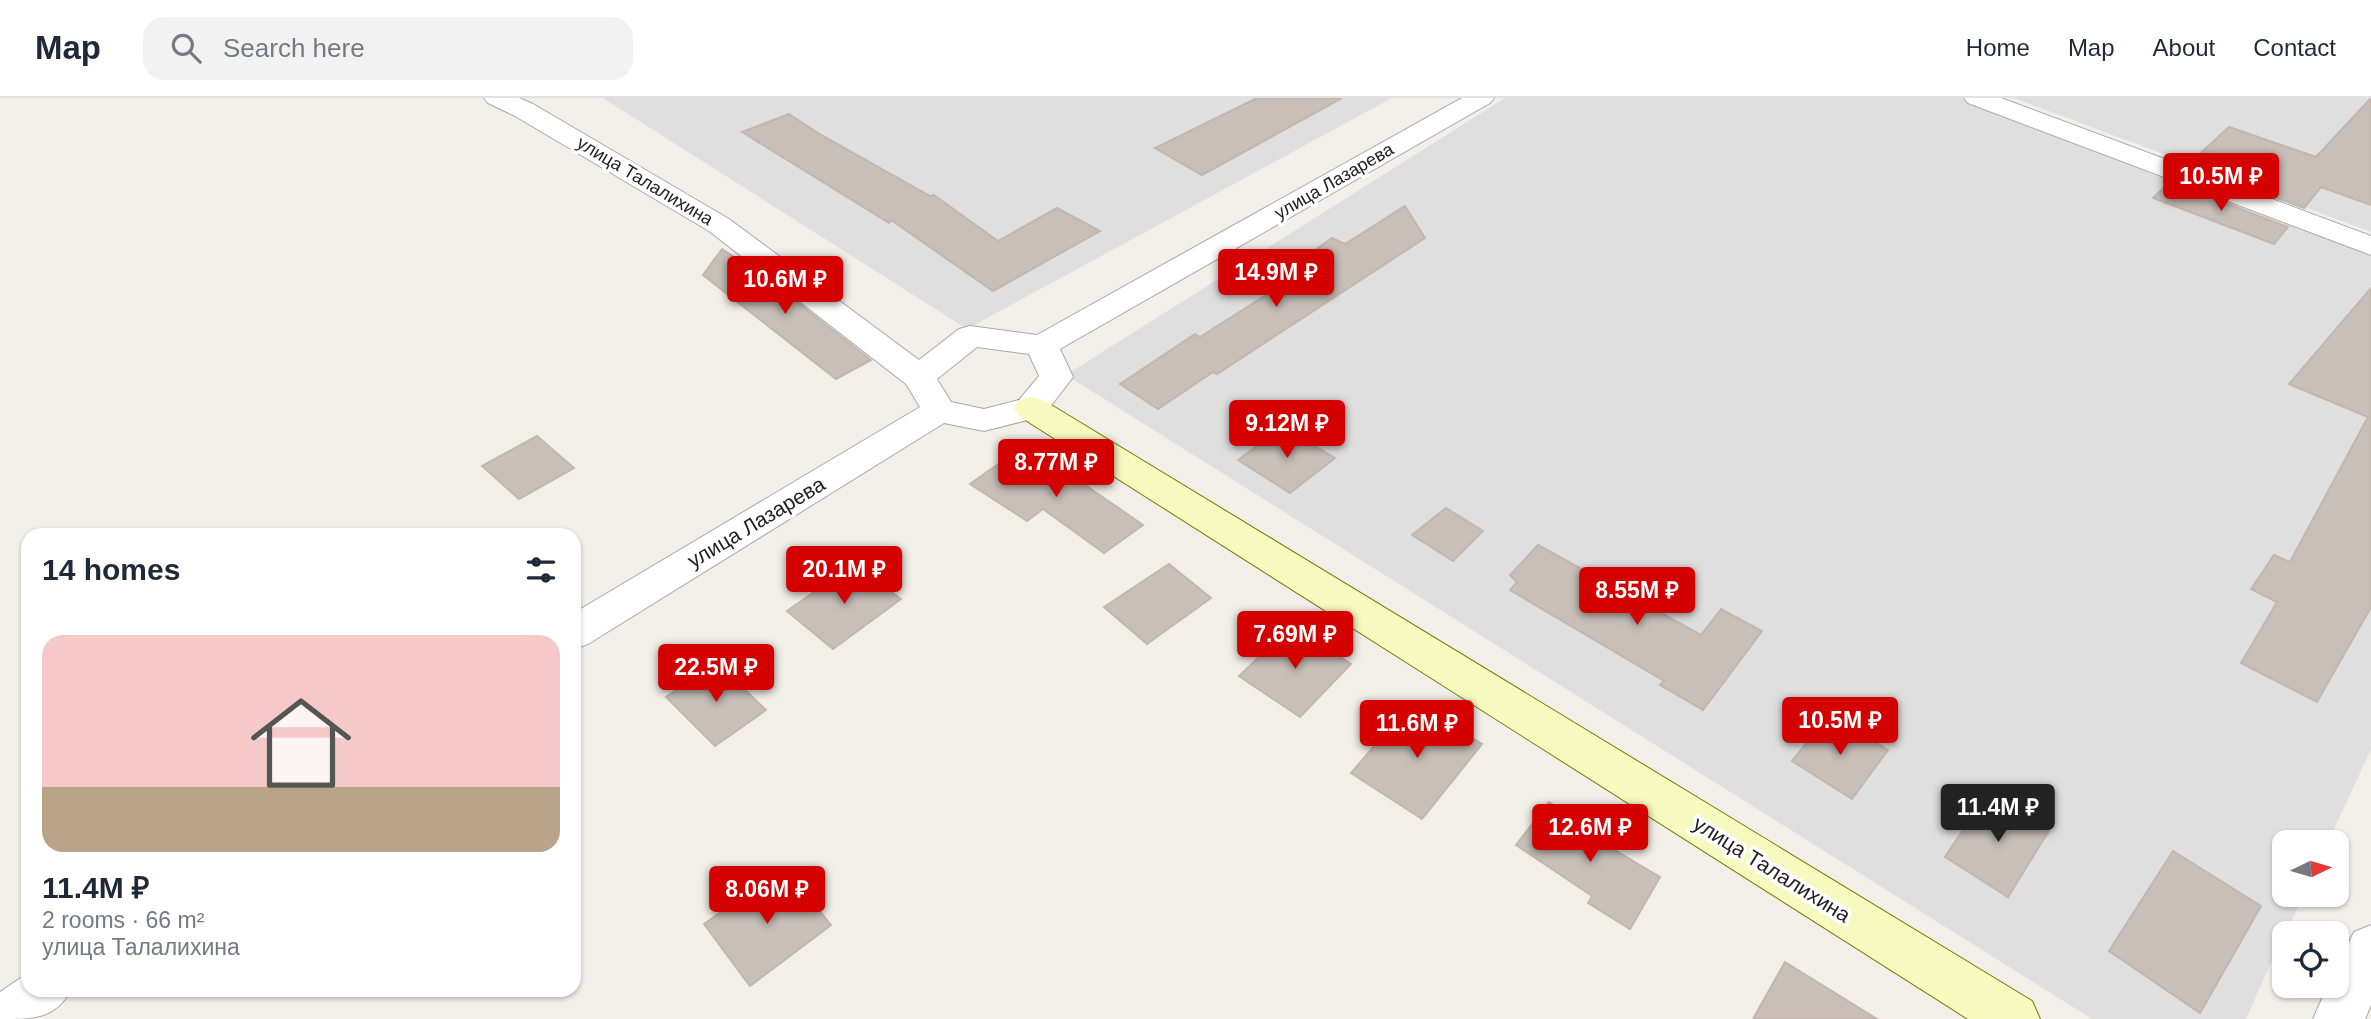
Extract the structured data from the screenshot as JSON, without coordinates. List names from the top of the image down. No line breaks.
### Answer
{"streets":{"street":["улица Талалихина","улица Лазарева"]},"north":"right","page":{"header":"Map","search":"Search here","nav":["Home","Map","About","Contact"],"price":["10.5M ₽","14.9M ₽","10.6M ₽","9.12M ₽","8.77M ₽","20.1M ₽","8.55M ₽","7.69M ₽","22.5M ₽","10.5M ₽","11.6M ₽","11.4M ₽","12.6M ₽","8.06M ₽"],"heading":"14 homes","list":[{"name":"11.4M ₽","note":"2 rooms · 66 m² · улица Талалихина"}]}}
